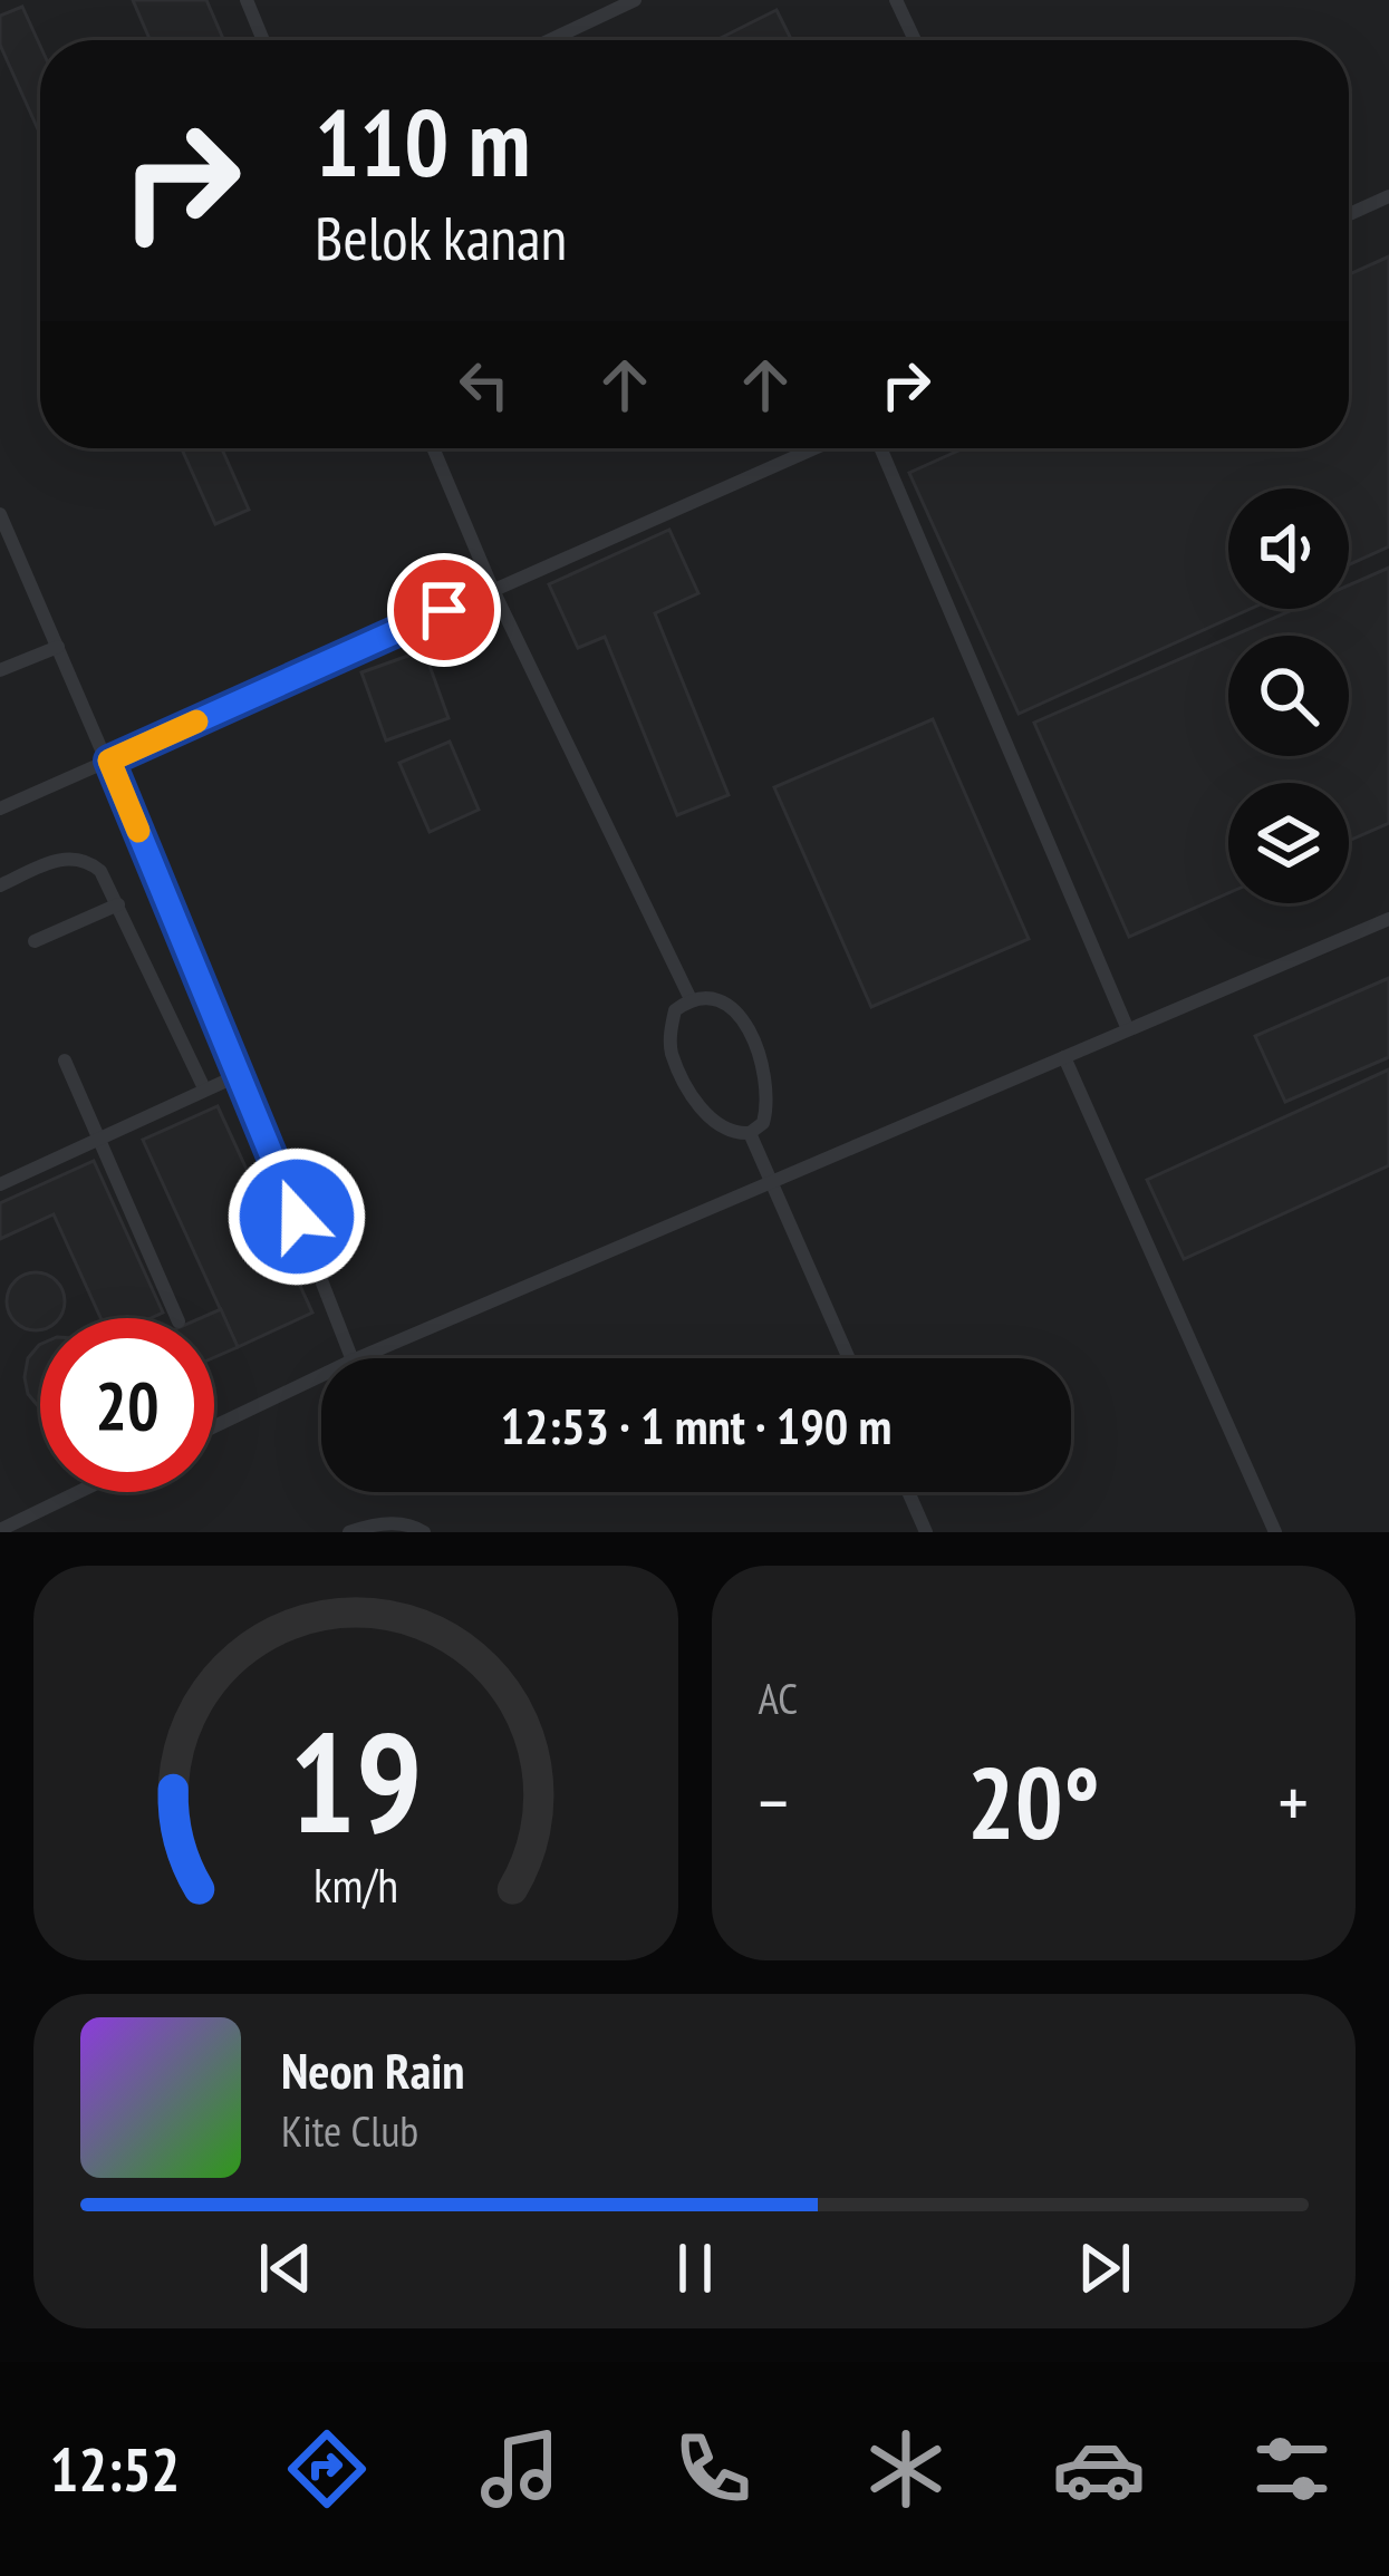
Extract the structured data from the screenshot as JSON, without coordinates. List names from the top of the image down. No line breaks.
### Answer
{"page":{"turn":["110 m","Belok kanan"],"limit":"20","trip":"12:53 · 1 mnt · 190 m","tile":"AC","heat":["−","20°","+"],"song":["Neon Rain","Kite Club"],"tabs":"12:52","gauge":["19","km/h"]}}
